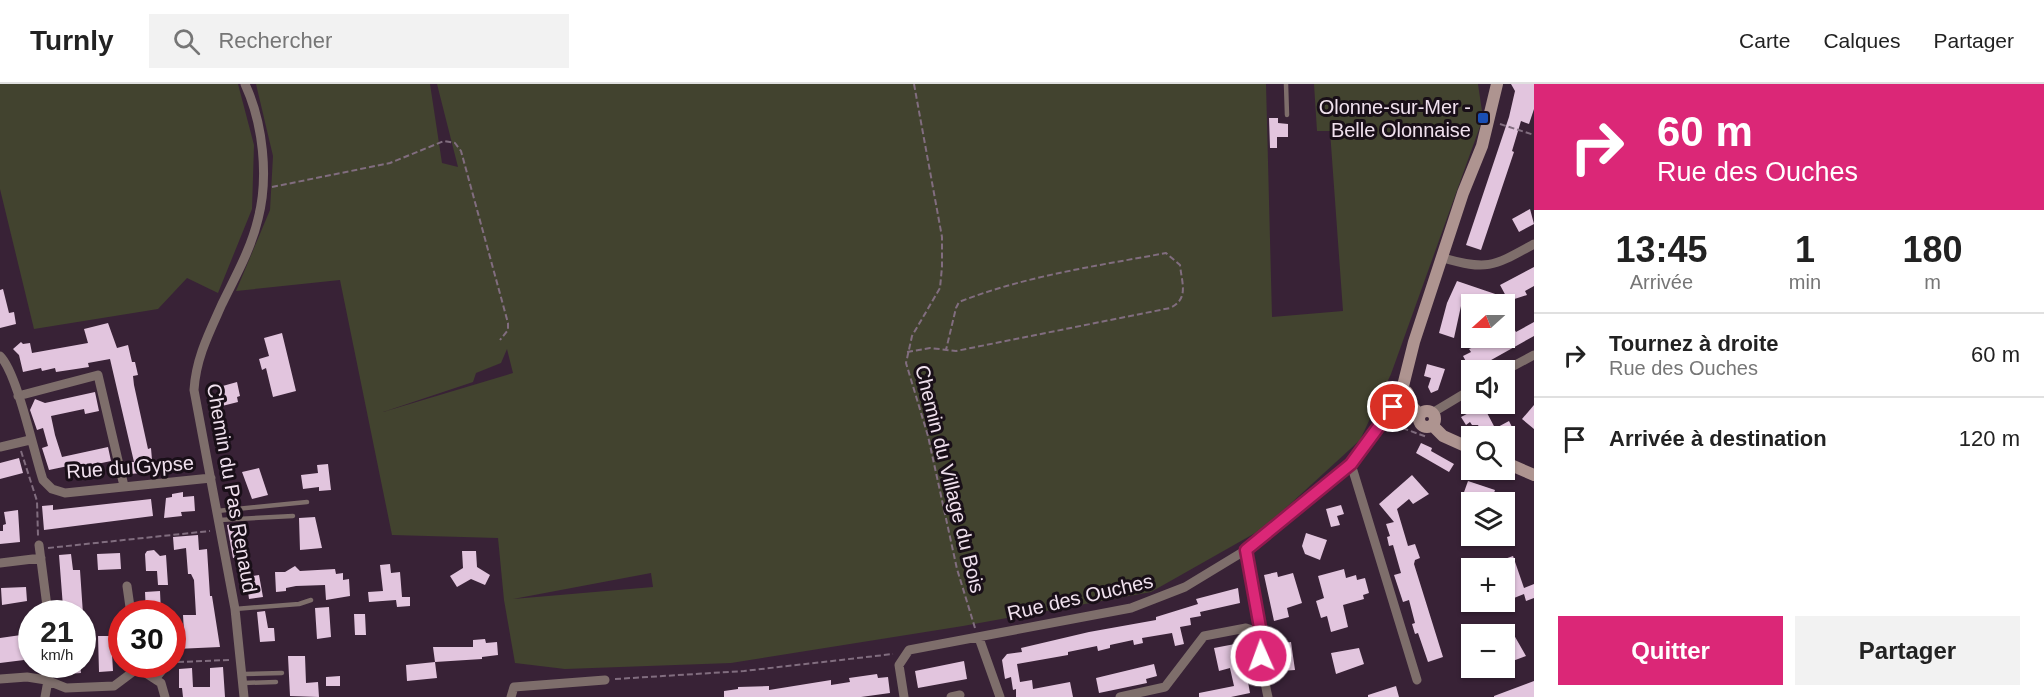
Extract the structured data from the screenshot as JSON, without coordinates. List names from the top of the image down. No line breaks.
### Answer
{"streets":{"street":["Rue du Gypse","Chemin du Pas Renaud","Rue des Ouches"],"path":["Chemin du Village du Bois"]},"crossings":[["Rue du Gypse","Chemin du Pas Renaud"],["Chemin du Village du Bois","Rue des Ouches"]],"places":{"transit":["Olonne-sur-Mer - Belle Olonnaise"]},"north":"left","page":{"header":"Turnly","search":"Rechercher","nav":["Carte","Calques","Partager"],"turn":["60 m","Rue des Ouches"],"eta":["13:45","Arrivée","1","min","180","m"],"map_buttons":["+","−"],"list":[{"name":"Tournez à droite","note":"Rue des Ouches","value":"60 m"},{"name":"Arrivée à destination","value":"120 m"}],"speed":"21 km/h","limit":"30","buttons":["Quitter","Partager"]}}
